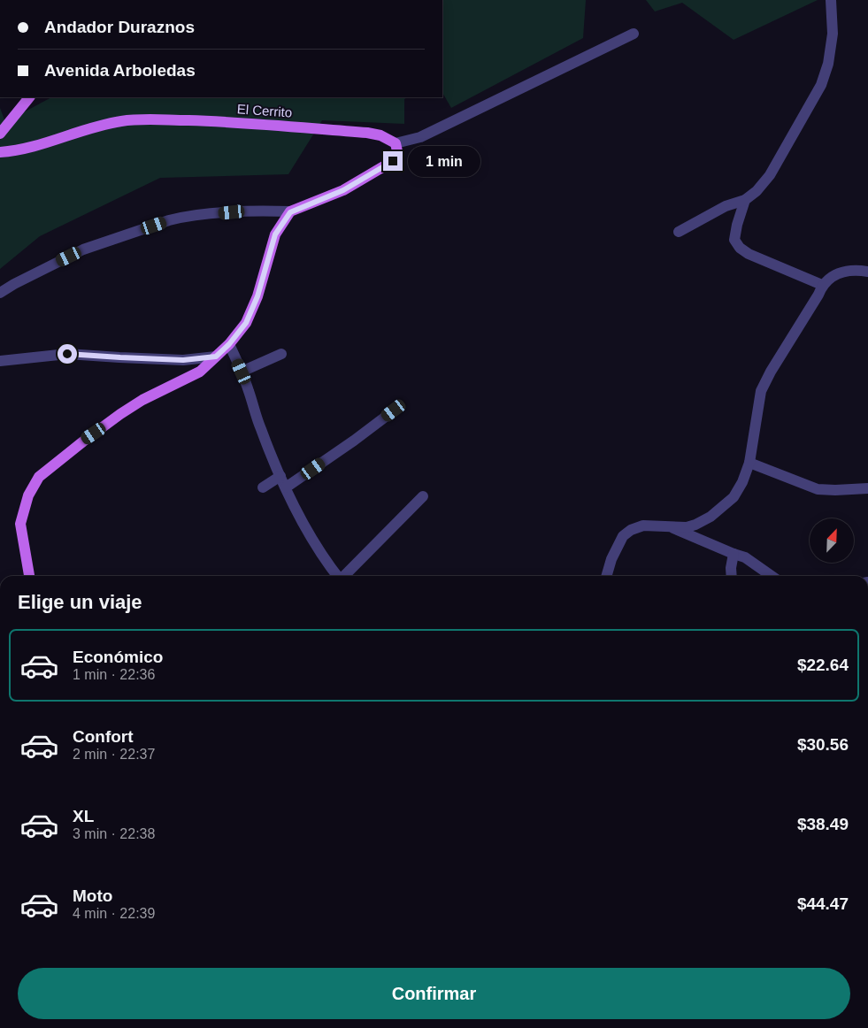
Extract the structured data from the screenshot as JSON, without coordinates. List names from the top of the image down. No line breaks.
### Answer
{"streets":{"main road":["El Cerrito"]},"north":"top right","page":{"banner":["Andador Duraznos","Avenida Arboledas"],"bubble":"1 min","heading":"Elige un viaje","list":[{"name":"Económico","note":"1 min · 22:36","value":"$22.64"},{"name":"Confort","note":"2 min · 22:37","value":"$30.56"},{"name":"XL","note":"3 min · 22:38","value":"$38.49"},{"name":"Moto","note":"4 min · 22:39","value":"$44.47"}],"buttons":"Confirmar"}}
